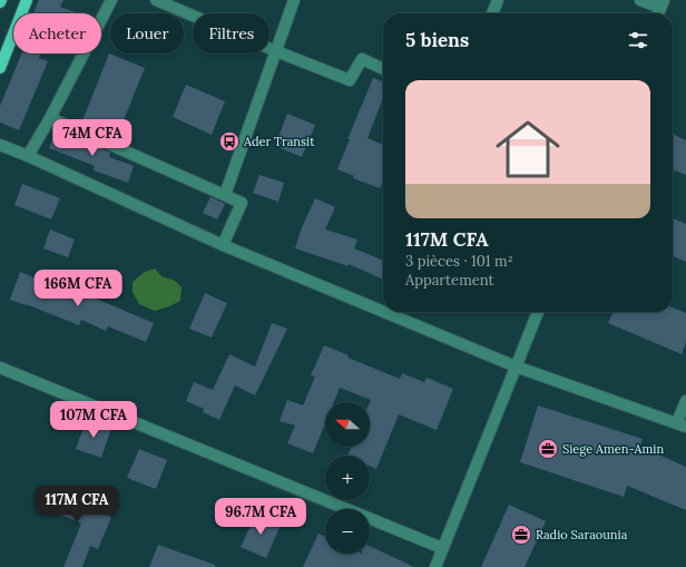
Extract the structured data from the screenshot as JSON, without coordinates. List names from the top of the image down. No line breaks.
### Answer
{"places":{"bus stop":["Ader Transit"],"office":["Siege Amen-Amin","Radio Saraounia"]},"north":"left","page":{"chip":["Acheter","Louer","Filtres"],"heading":"5 biens","list":[{"name":"117M CFA","note":"3 pièces · 101 m² · Appartement"}],"price":["74M CFA","166M CFA","107M CFA","117M CFA","96.7M CFA"],"map_buttons":["+","−"]}}
